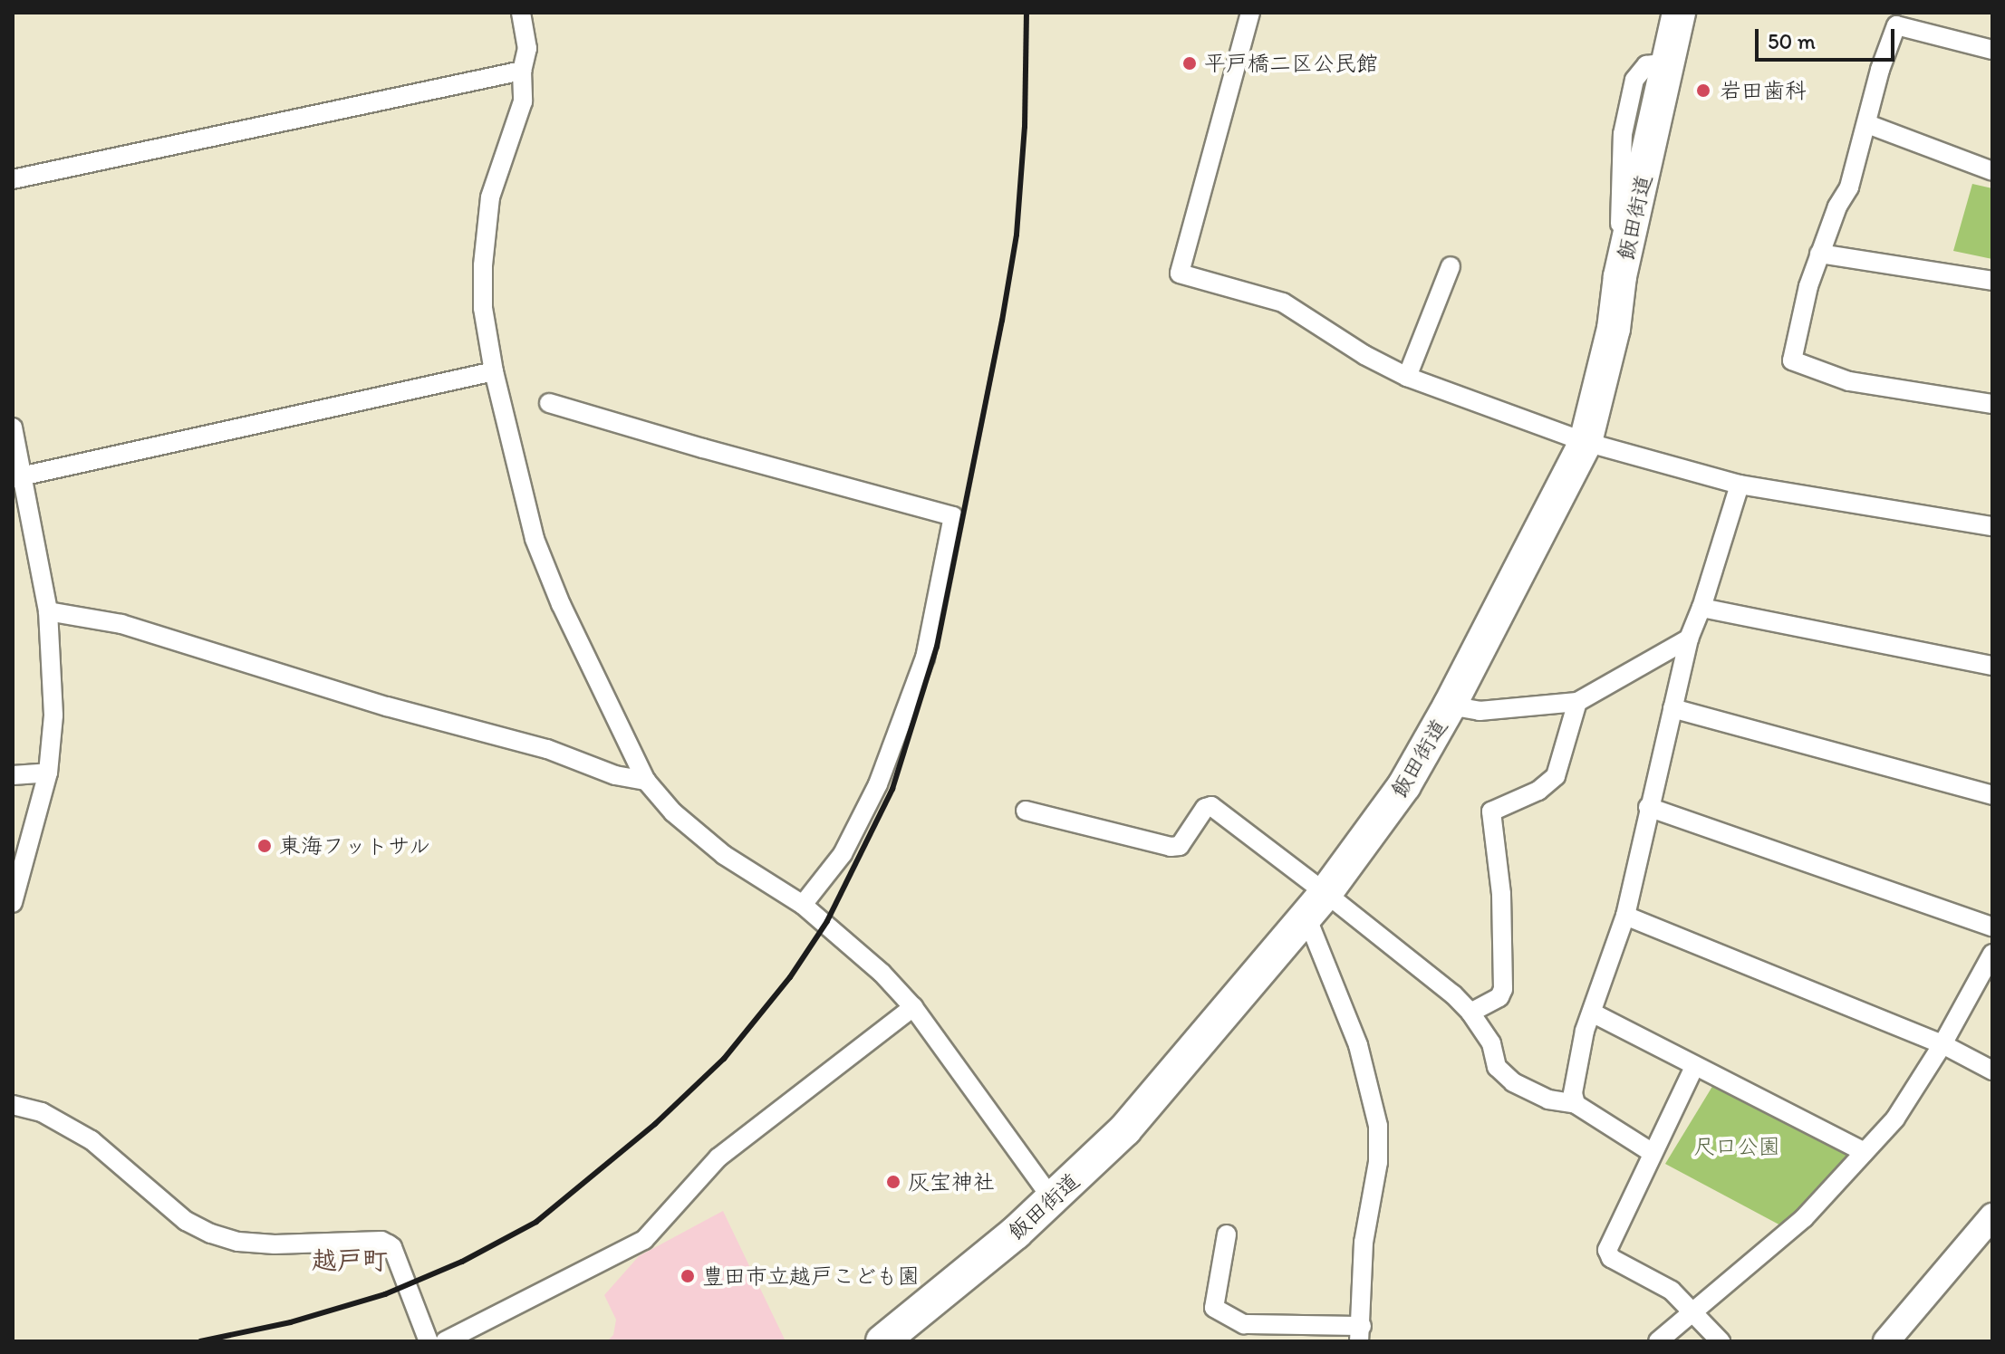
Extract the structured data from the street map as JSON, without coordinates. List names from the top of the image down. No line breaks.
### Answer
{"streets":{"highway":["飯田街道"]},"districts":["越戸町"],"parks":["尺口公園"],"places":["平戸橋二区公民館","岩田歯科","東海フットサル","灰宝神社","豊田市立越戸こども園"],"scale_bar":"50 m"}
